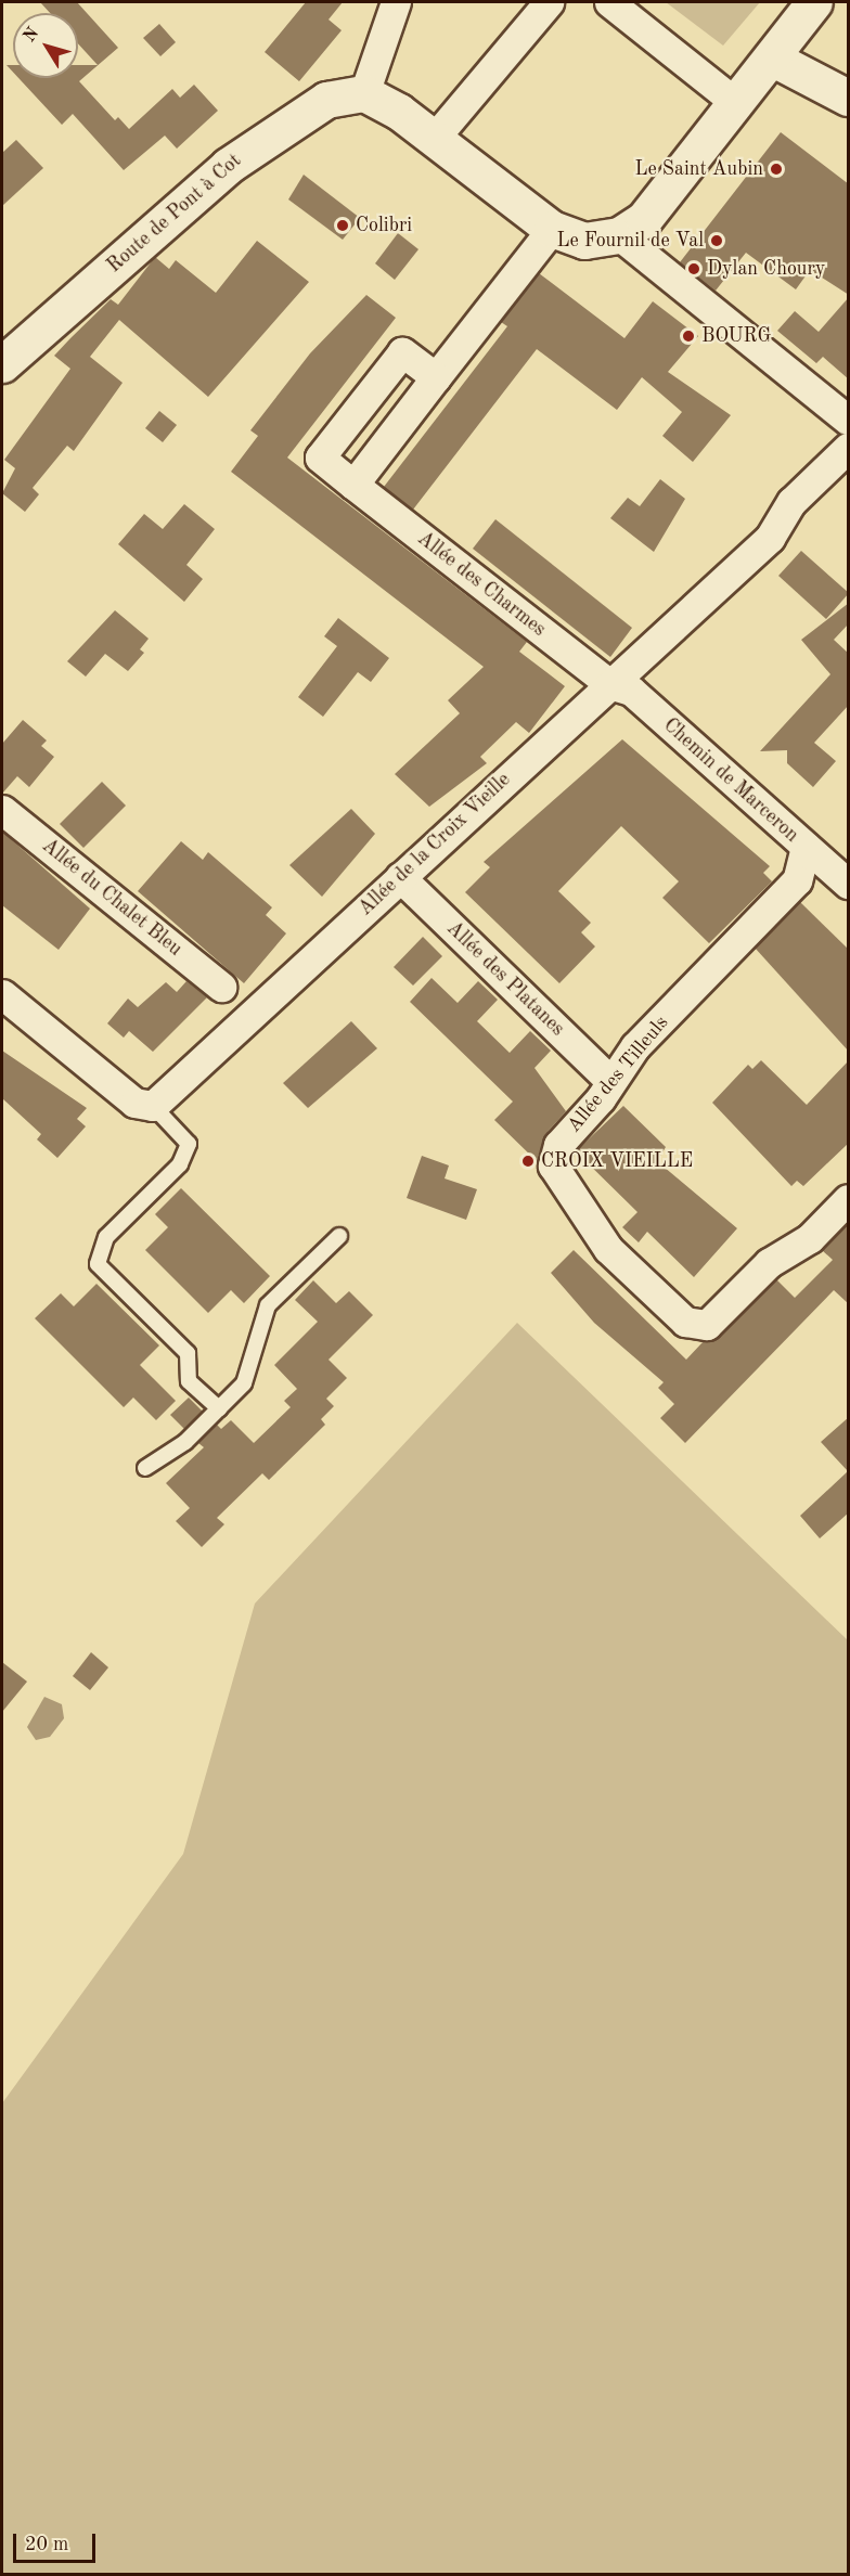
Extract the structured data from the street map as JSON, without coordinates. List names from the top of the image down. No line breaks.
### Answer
{"streets":{"street":["Route de Pont à Cot","Allée des Charmes","Chemin de Marceron","Allée de la Croix Vieille","Allée du Chalet Bleu","Allée des Platanes","Allée des Tilleuls"]},"crossings":[["Allée des Charmes","Chemin de Marceron"],["Allée des Charmes","Allée de la Croix Vieille"],["Chemin de Marceron","Allée de la Croix Vieille"],["Chemin de Marceron","Allée des Tilleuls"],["Allée de la Croix Vieille","Allée des Platanes"],["Allée des Platanes","Allée des Tilleuls"]],"places":["Le Saint Aubin","Colibri","Le Fournil de Val","Dylan Choury","BOURG","CROIX VIEILLE"],"scale_bar":"20 m","north":"top left"}
